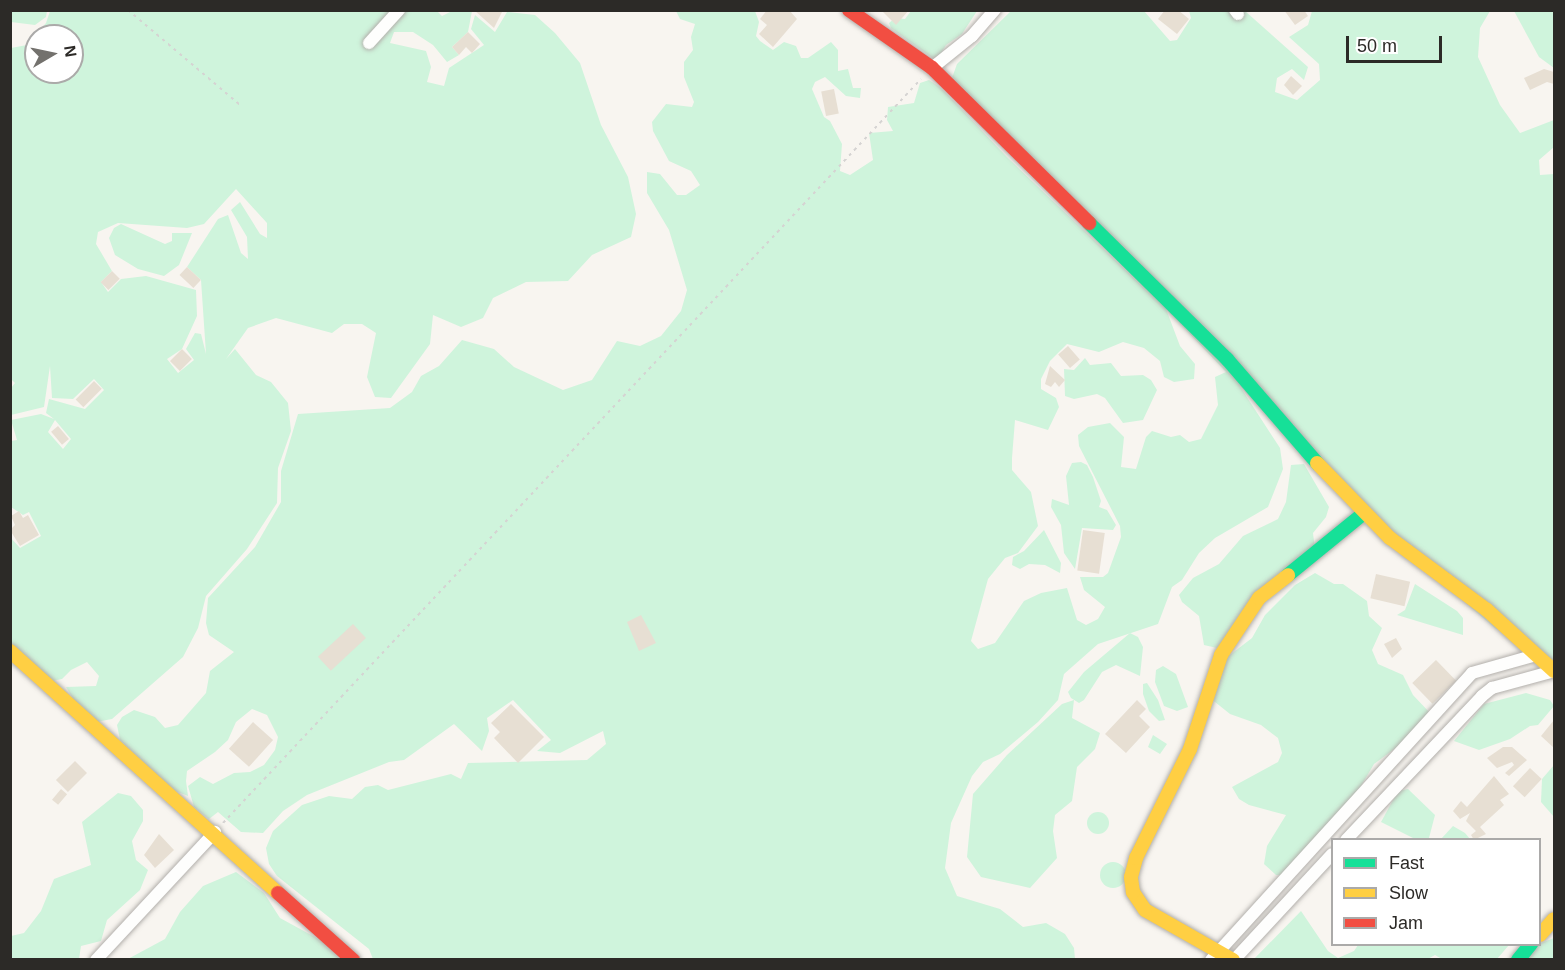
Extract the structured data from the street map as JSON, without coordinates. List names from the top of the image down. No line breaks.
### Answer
{"legend":["Fast","Slow","Jam"],"scale_bar":"50 m","north":"right"}
